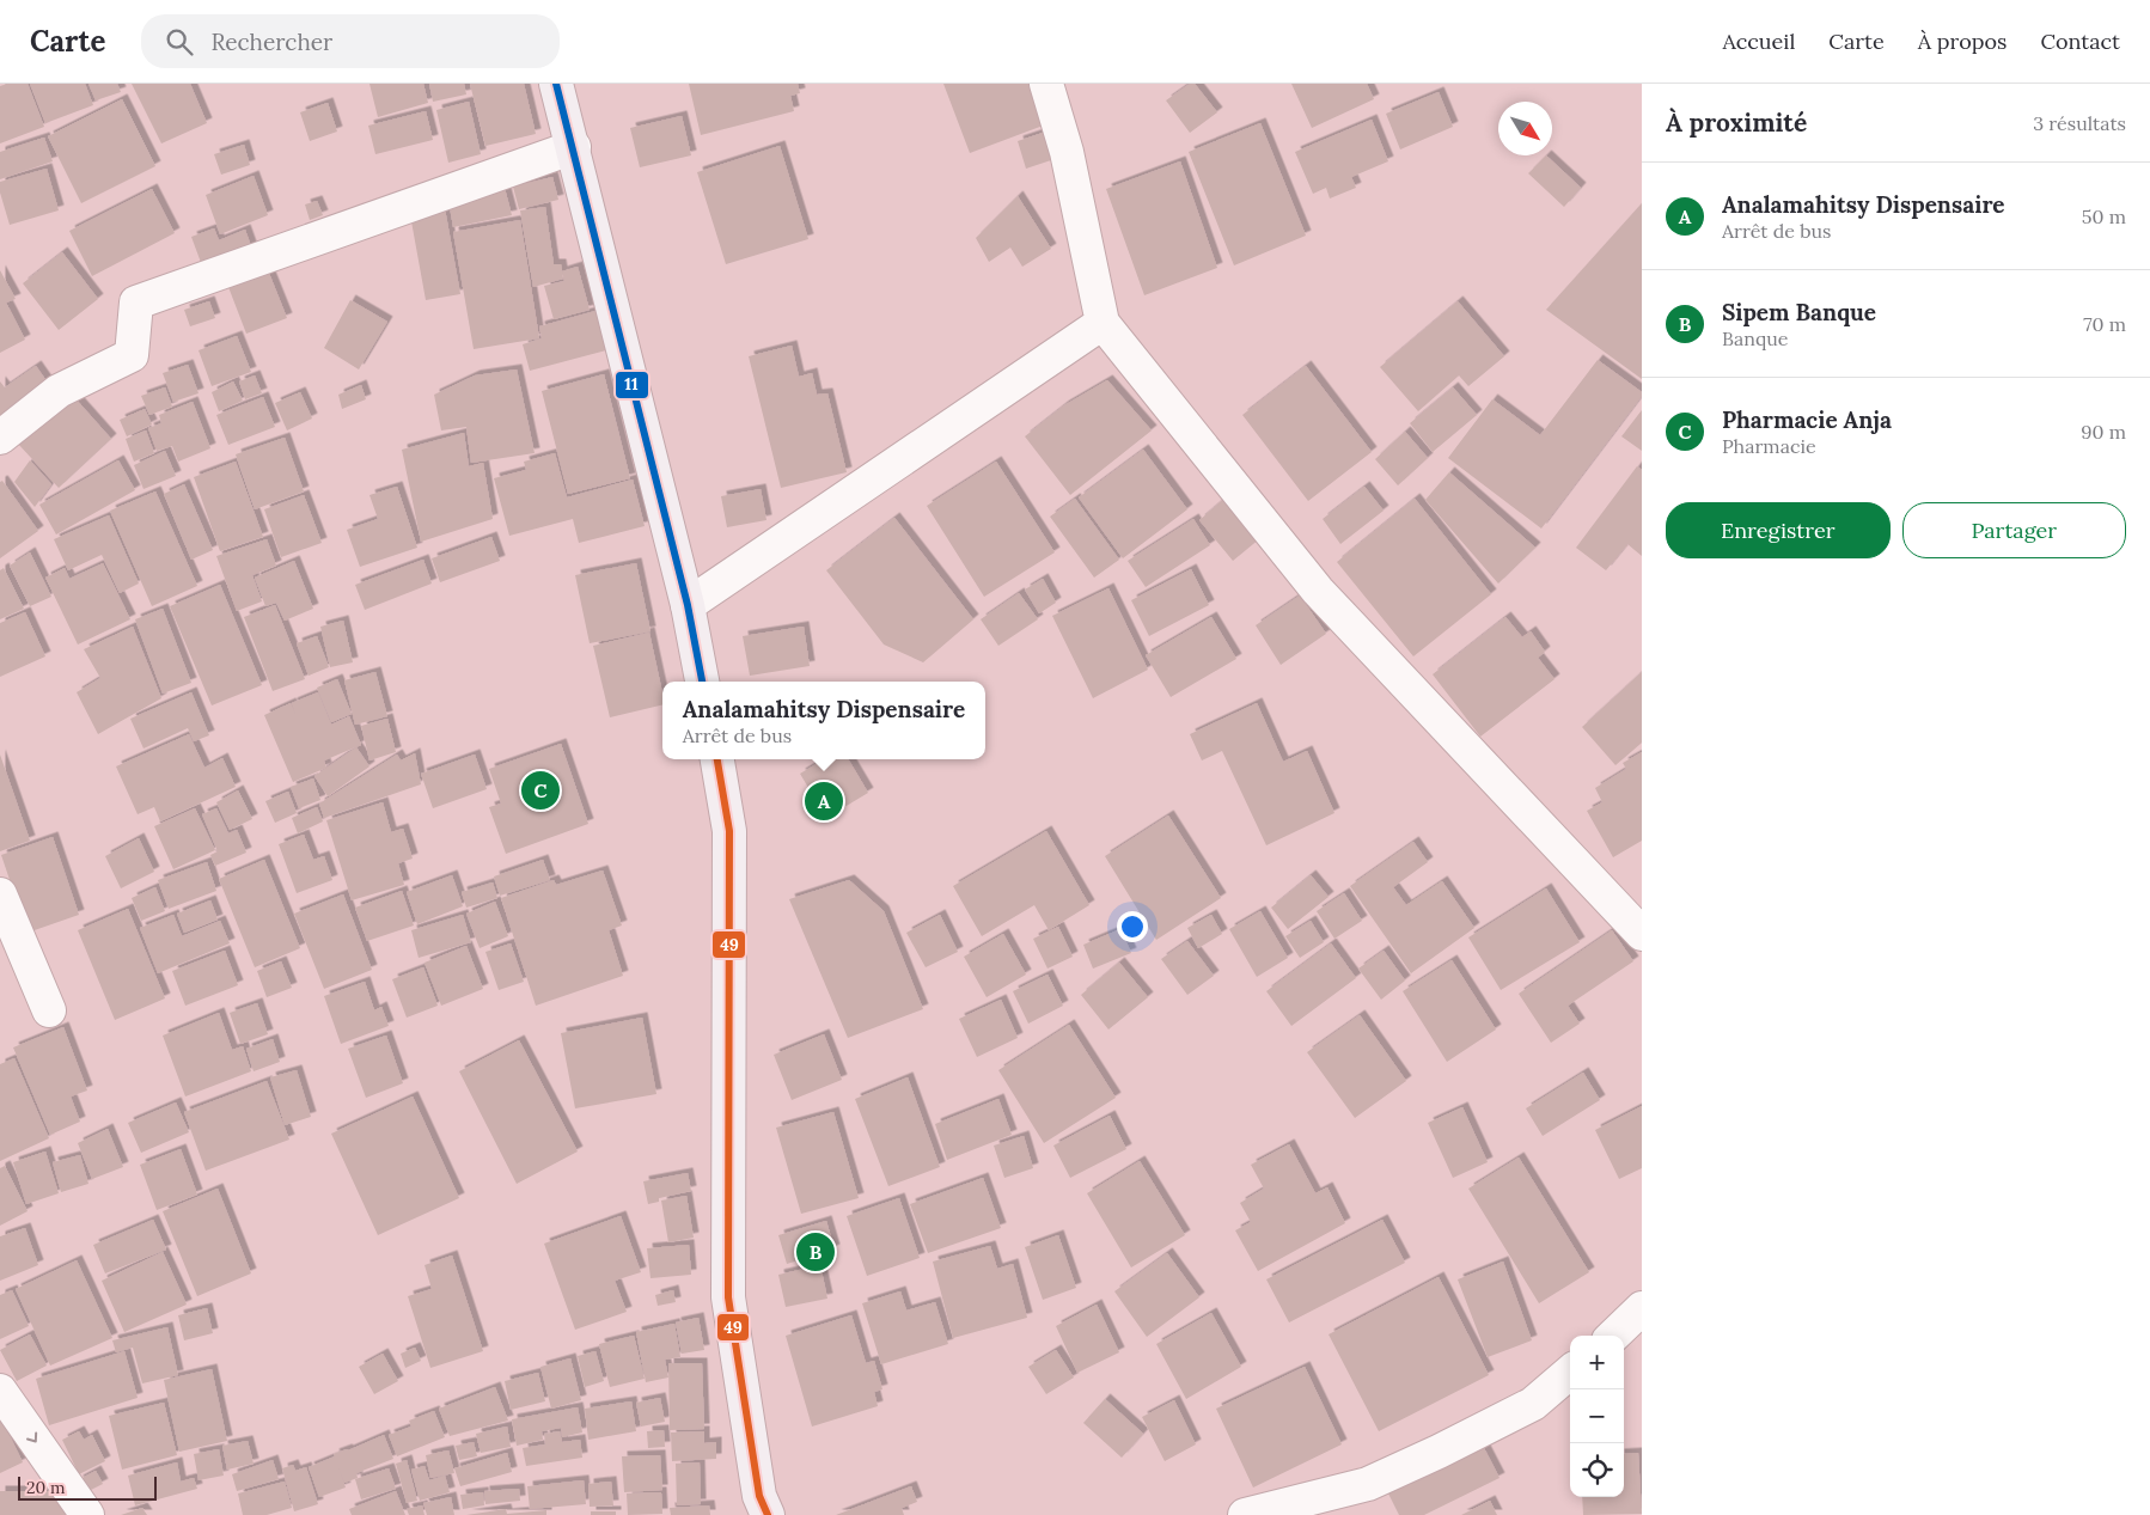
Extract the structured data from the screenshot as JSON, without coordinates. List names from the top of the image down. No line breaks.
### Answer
{"lines":["transit line 11","transit line 49"],"scale_bar":"20 m","north":"bottom right","page":{"header":"Carte","search":"Rechercher","nav":["Accueil","Carte","À propos","Contact"],"heading":["À proximité","3 résultats"],"list":[{"mark":"A","name":"Analamahitsy Dispensaire","note":"Arrêt de bus","value":"50 m"},{"mark":"B","name":"Sipem Banque","note":"Banque","value":"70 m"},{"mark":"C","name":"Pharmacie Anja","note":"Pharmacie","value":"90 m"}],"buttons":["Enregistrer","Partager"],"popup":["Analamahitsy Dispensaire","Arrêt de bus"],"pins":["C","A","B"],"map_buttons":["+","−"],"scale":"20 m"}}
